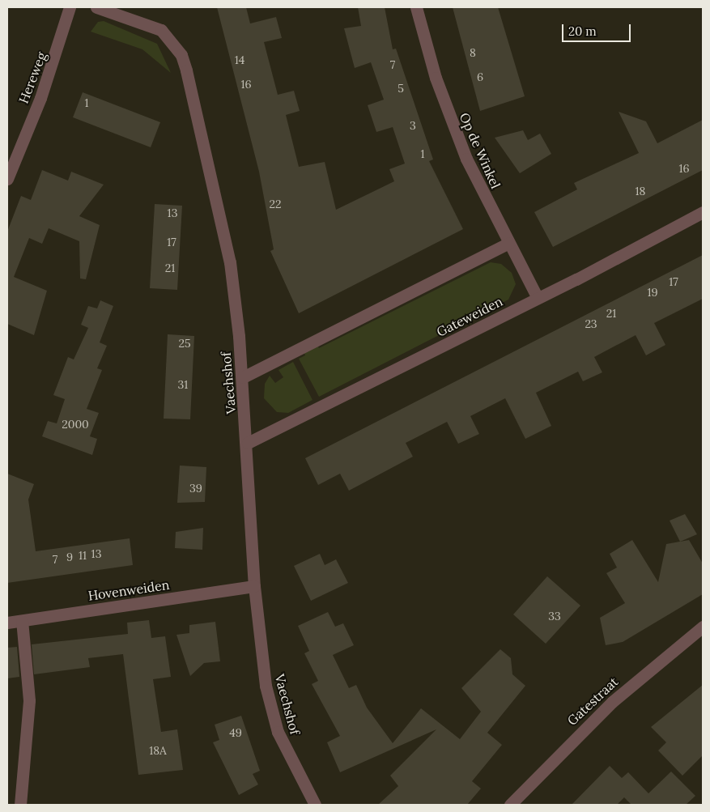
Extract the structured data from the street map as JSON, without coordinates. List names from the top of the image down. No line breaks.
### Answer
{"streets":{"street":["Hereweg","Op de Winkel","Gateweiden","Vaechshof","Hovenweiden","Gatestraat"]},"crossings":[["Op de Winkel","Gateweiden"],["Gateweiden","Vaechshof"],["Vaechshof","Hovenweiden"]],"house_numbers":["8","14","7","6","16","5","1","3","1","16","18","22","13","17","21","17","19","21","23","25","31","2000","39","13","11","9","7","33","49","18A"],"scale_bar":"20 m"}
